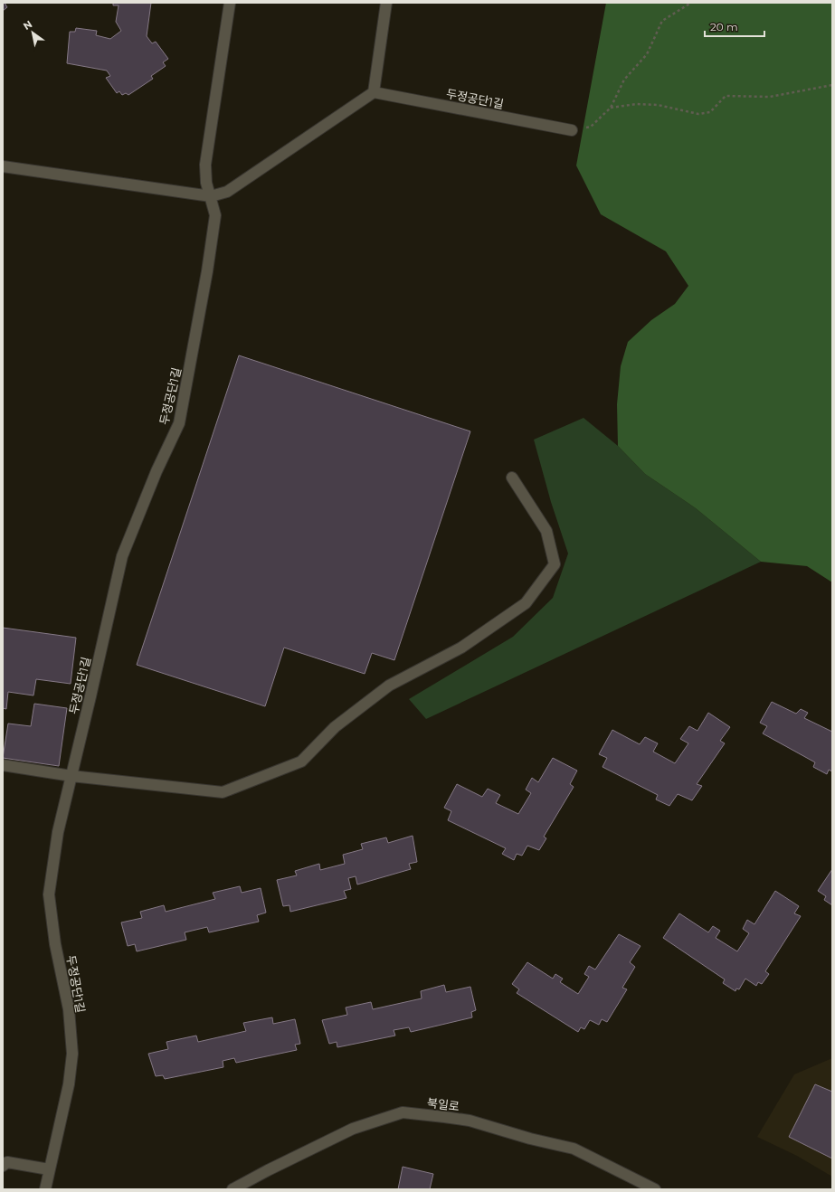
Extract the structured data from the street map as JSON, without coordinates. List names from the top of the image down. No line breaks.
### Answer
{"streets":{"street":["두정공단1길","북일로"]},"scale_bar":"20 m","north":"top left"}
